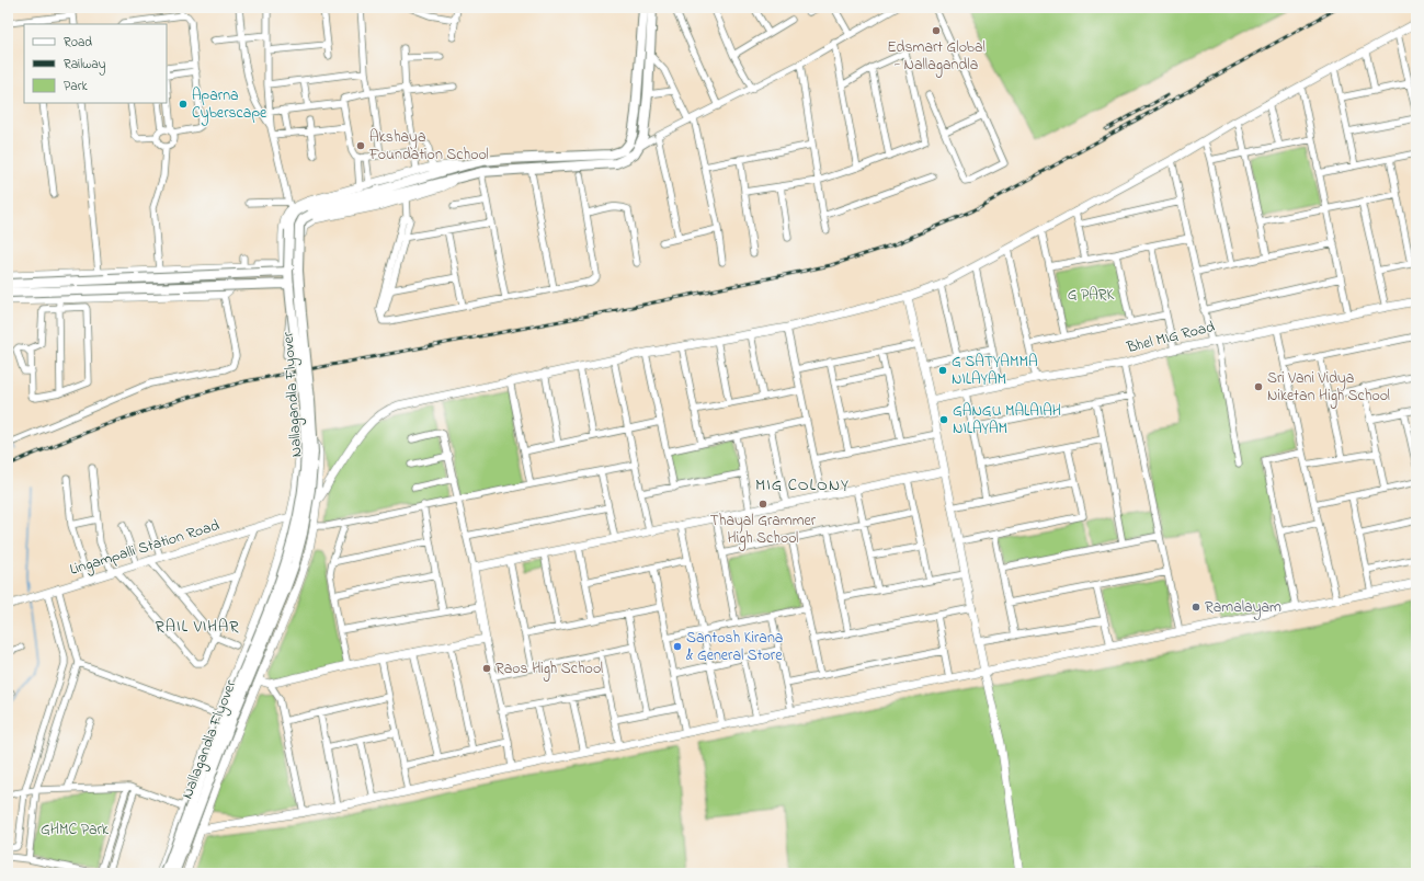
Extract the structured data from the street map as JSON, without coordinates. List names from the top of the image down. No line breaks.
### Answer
{"streets":{"main road":["Nallagandla Flyover"],"street":["Bhel MIG Road","Lingampalli Station Road"]},"districts":["MIG COLONY","RAIL VIHAR"],"parks":["G PARK","GHMC Park"],"places":["Edsmart Global - Nallagandla","Aparna Cyberscape","Akshaya Foundation School","G SATYAMMA NILAYAM","Sri Vani Vidya Niketan High School","GANGU MALAIAH NILAYAM","Thayal Grammer High School","Ramalayam","Santosh Kirana & General Store","Raos High School"],"legend":["Road","Railway","Park"]}
